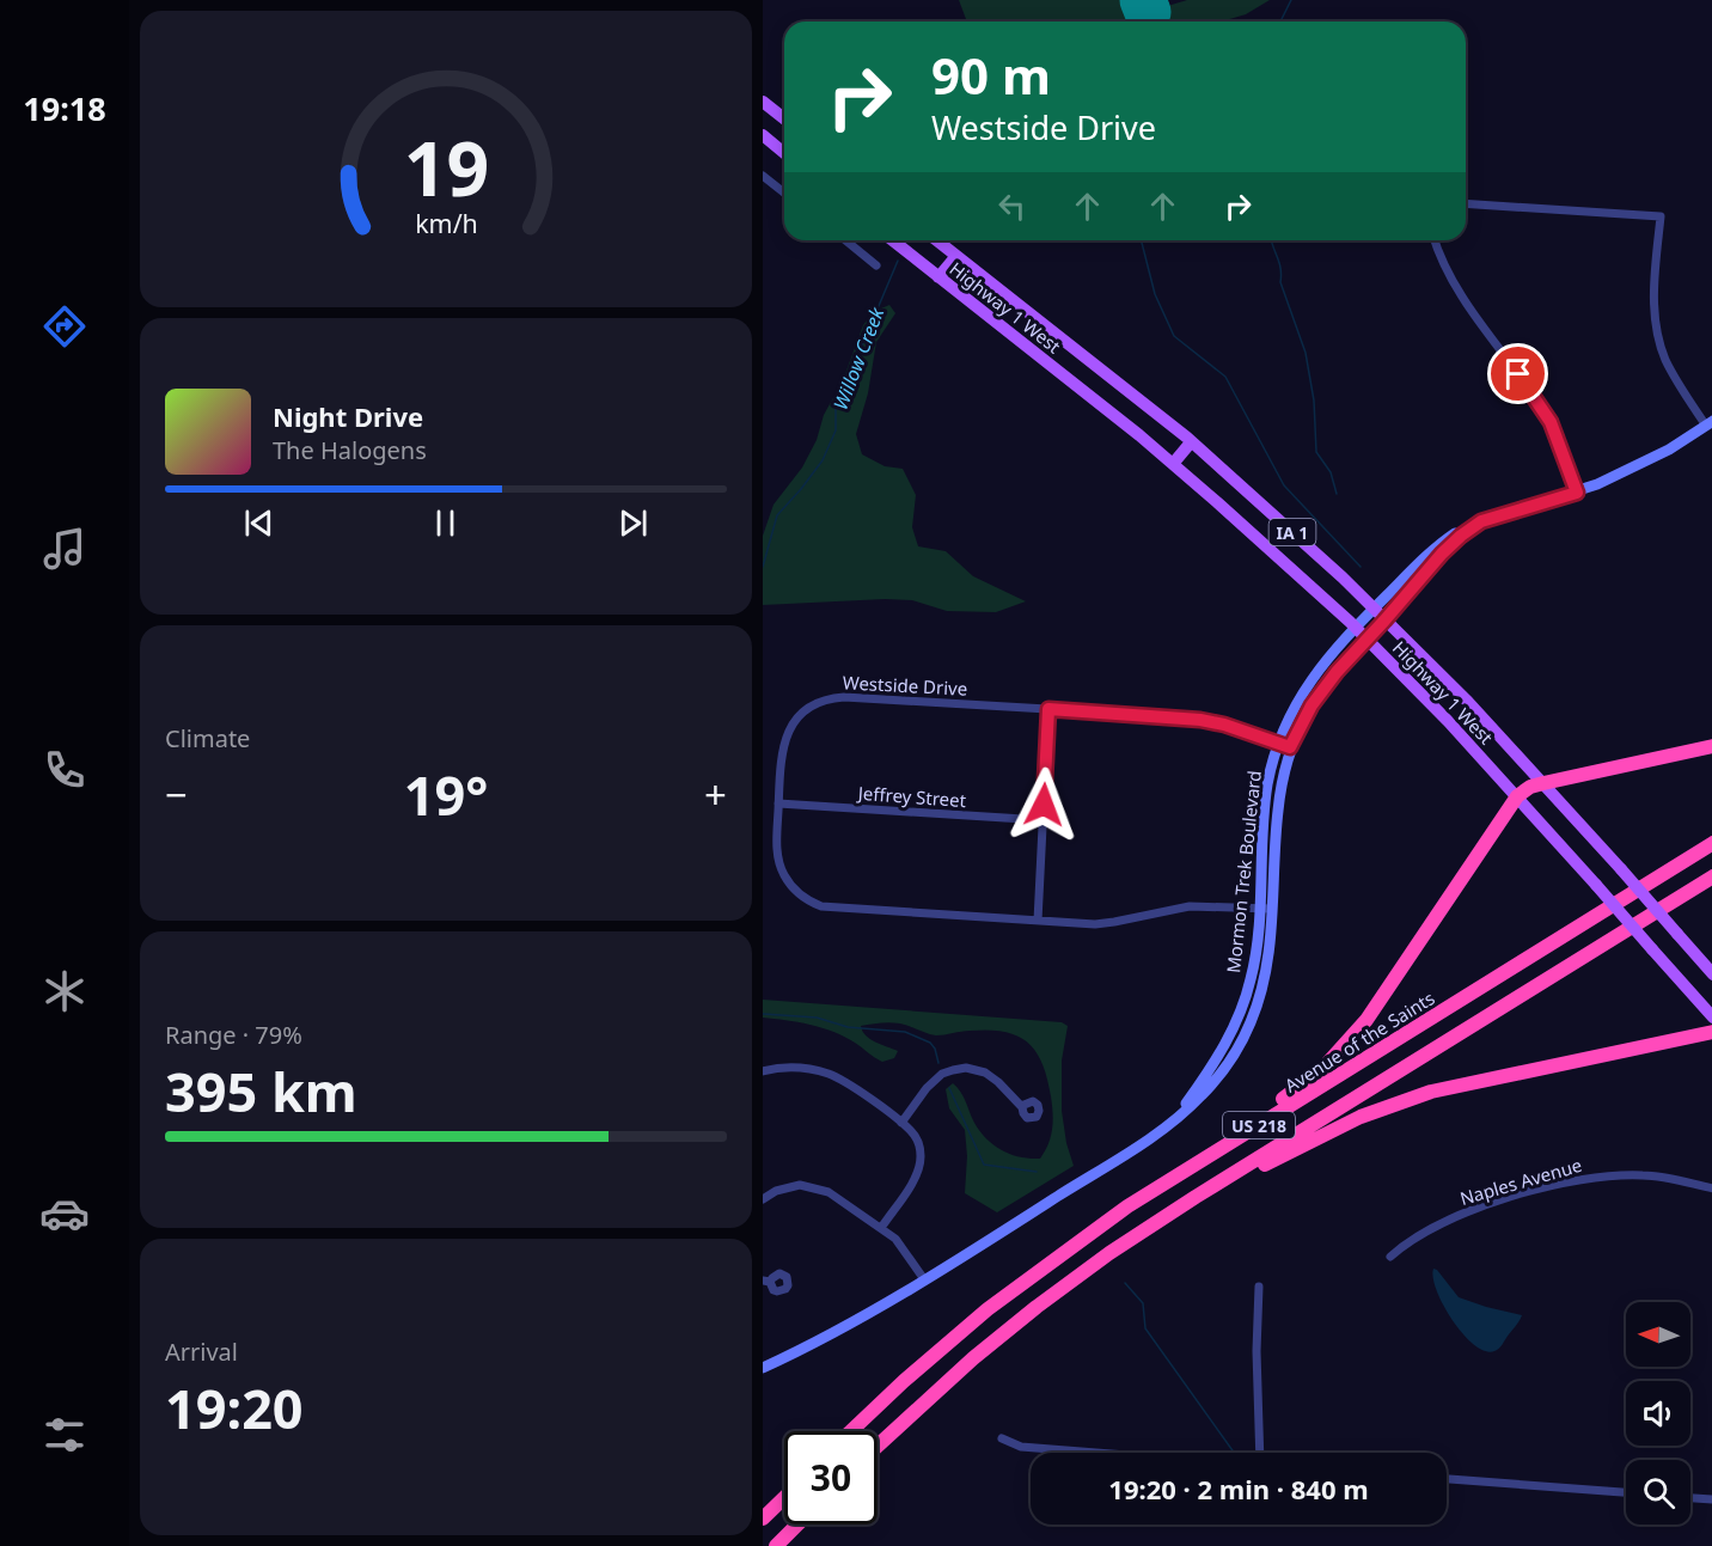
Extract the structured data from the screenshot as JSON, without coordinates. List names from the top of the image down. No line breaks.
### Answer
{"streets":{"highway":["Avenue of the Saints","US 218"],"main road":["Highway 1 West","IA 1","Mormon Trek Boulevard"],"street":["Westside Drive","Jeffrey Street","Naples Avenue"]},"crossings":[["Highway 1 West","Mormon Trek Boulevard"],["Westside Drive","Jeffrey Street"],["Westside Drive","Mormon Trek Boulevard"]],"water":["Willow Creek"],"north":"left","page":{"tabs":"19:18","turn":["90 m","Westside Drive"],"song":["Night Drive","The Halogens"],"tile":["Climate",["Range · 79%","395 km"],["Arrival","19:20"]],"heat":["−","19°","+"],"limit":"30","trip":"19:20 · 2 min · 840 m","gauge":["19","km/h"]}}
